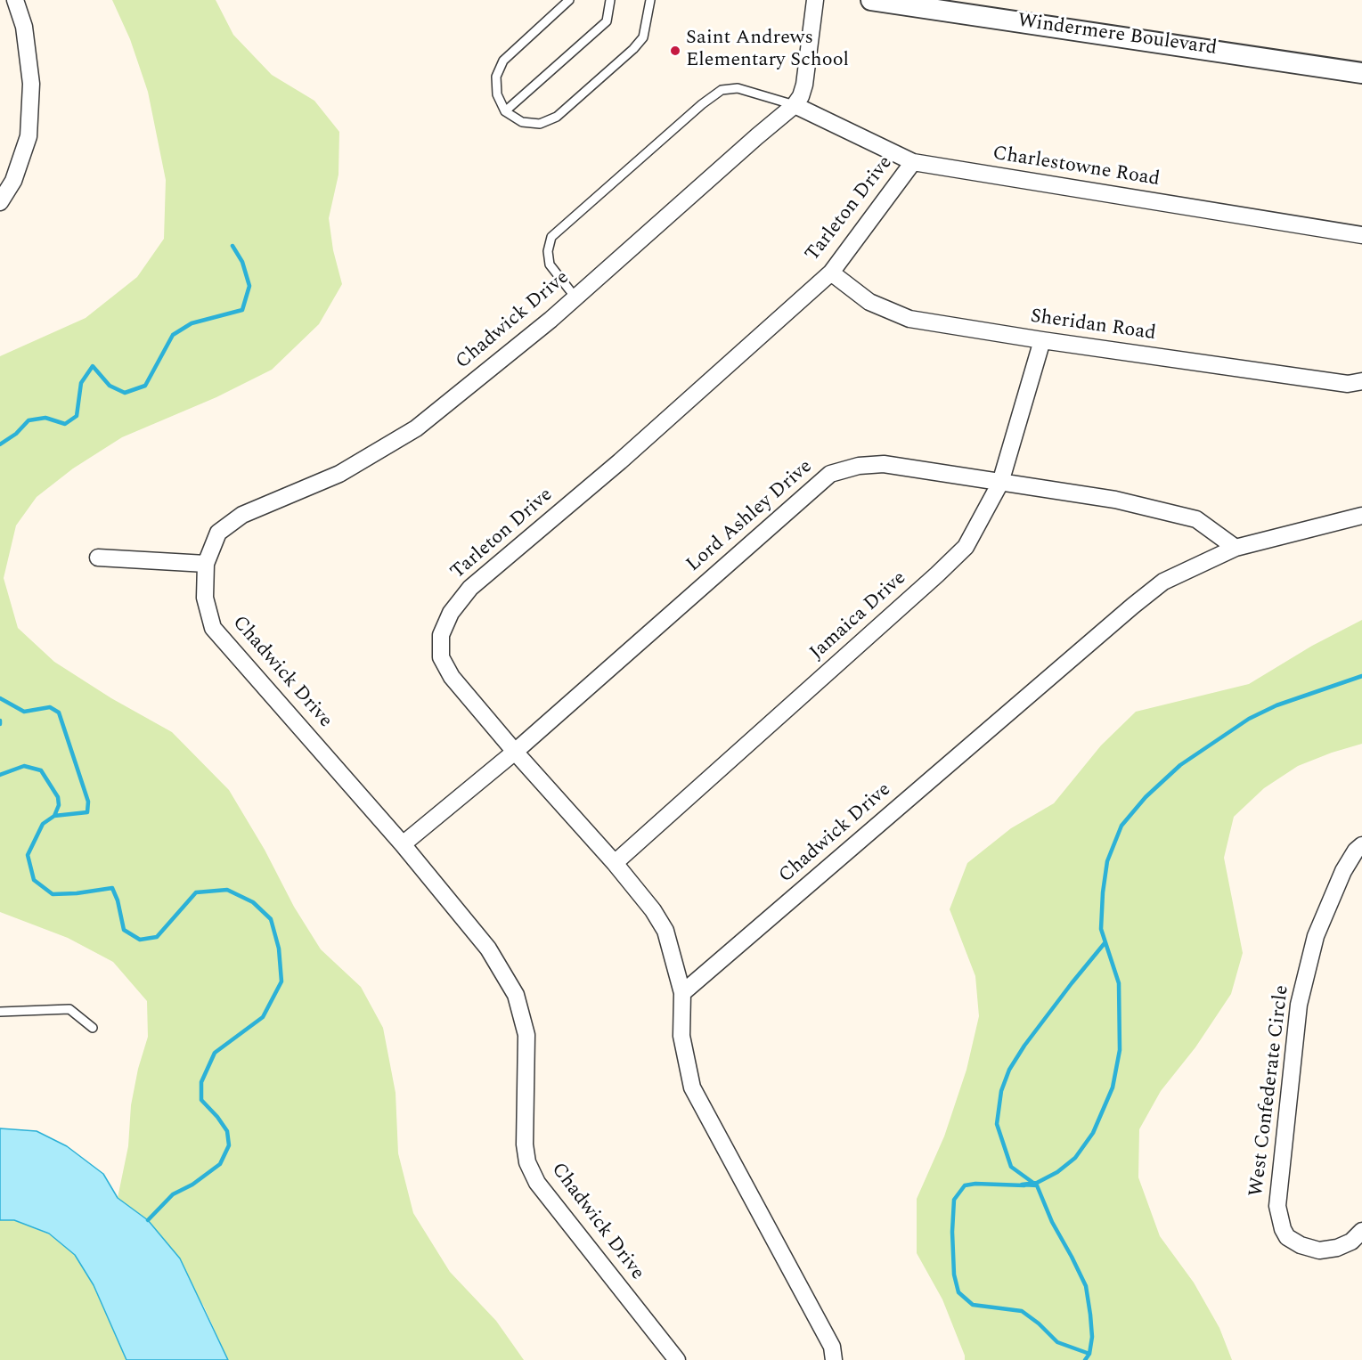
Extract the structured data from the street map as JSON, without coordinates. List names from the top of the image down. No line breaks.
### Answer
{"streets":{"street":["Windermere Boulevard","Charlestowne Road","Tarleton Drive","Chadwick Drive","Sheridan Road","Lord Ashley Drive","Jamaica Drive","West Confederate Circle"]},"crossings":[["Charlestowne Road","Tarleton Drive"],["Charlestowne Road","Chadwick Drive"],["Tarleton Drive","Chadwick Drive"],["Tarleton Drive","Sheridan Road"],["Tarleton Drive","Lord Ashley Drive"],["Tarleton Drive","Jamaica Drive"],["Chadwick Drive","Lord Ashley Drive"],["Sheridan Road","Jamaica Drive"],["Lord Ashley Drive","Jamaica Drive"]],"places":["Saint Andrews Elementary School"]}
